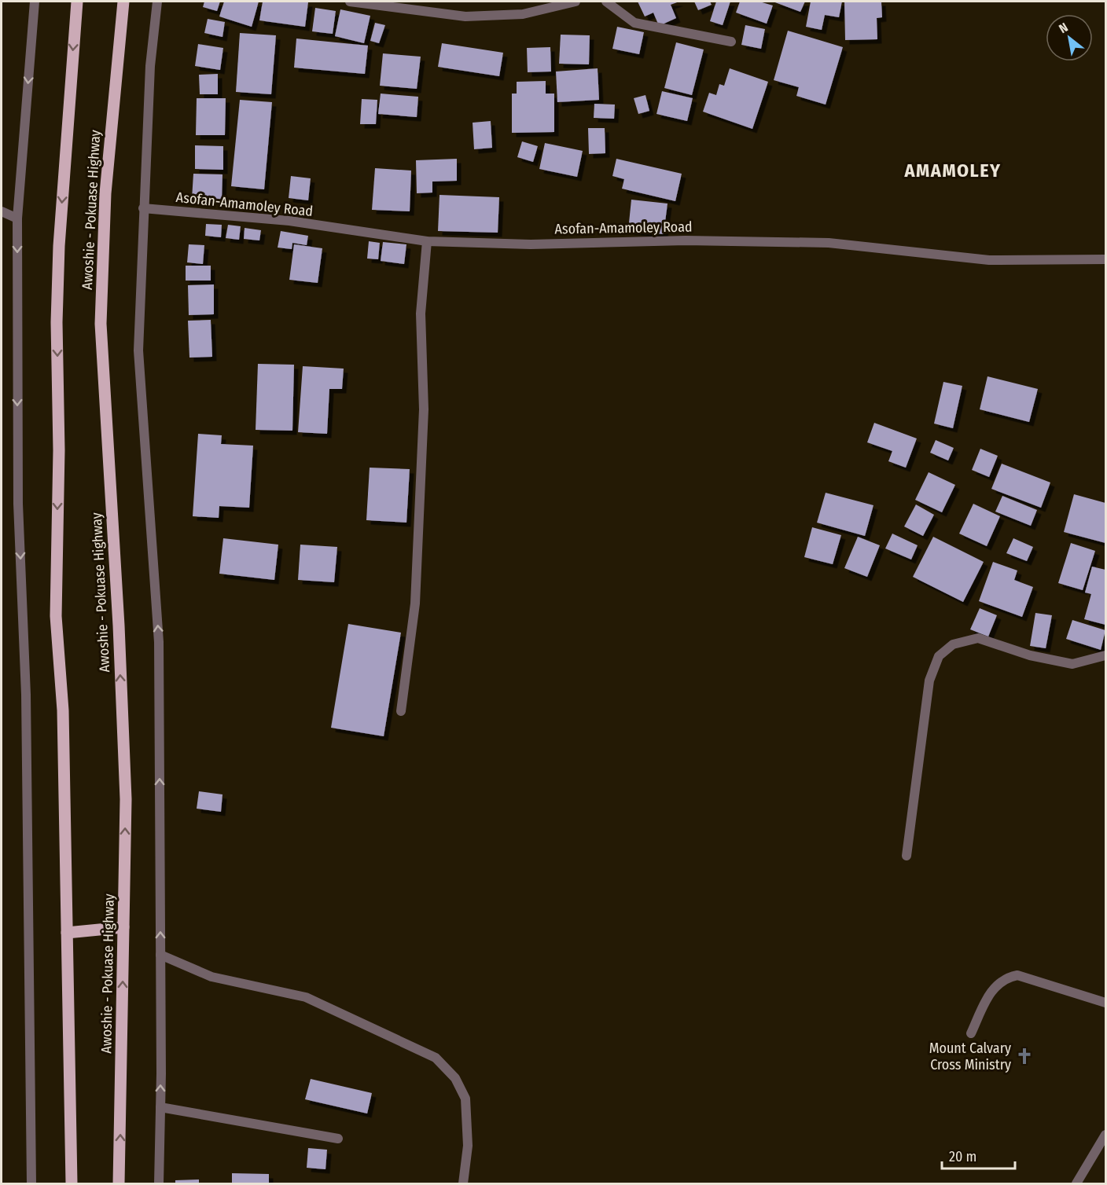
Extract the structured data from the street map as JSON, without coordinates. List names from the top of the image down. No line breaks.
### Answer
{"streets":{"main road":["Awoshie - Pokuase Highway"],"street":["Asofan-Amamoley Road"]},"districts":["AMAMOLEY"],"places":{"church":["Mount Calvary Cross Ministry"]},"scale_bar":"20 m","north":"top left"}
